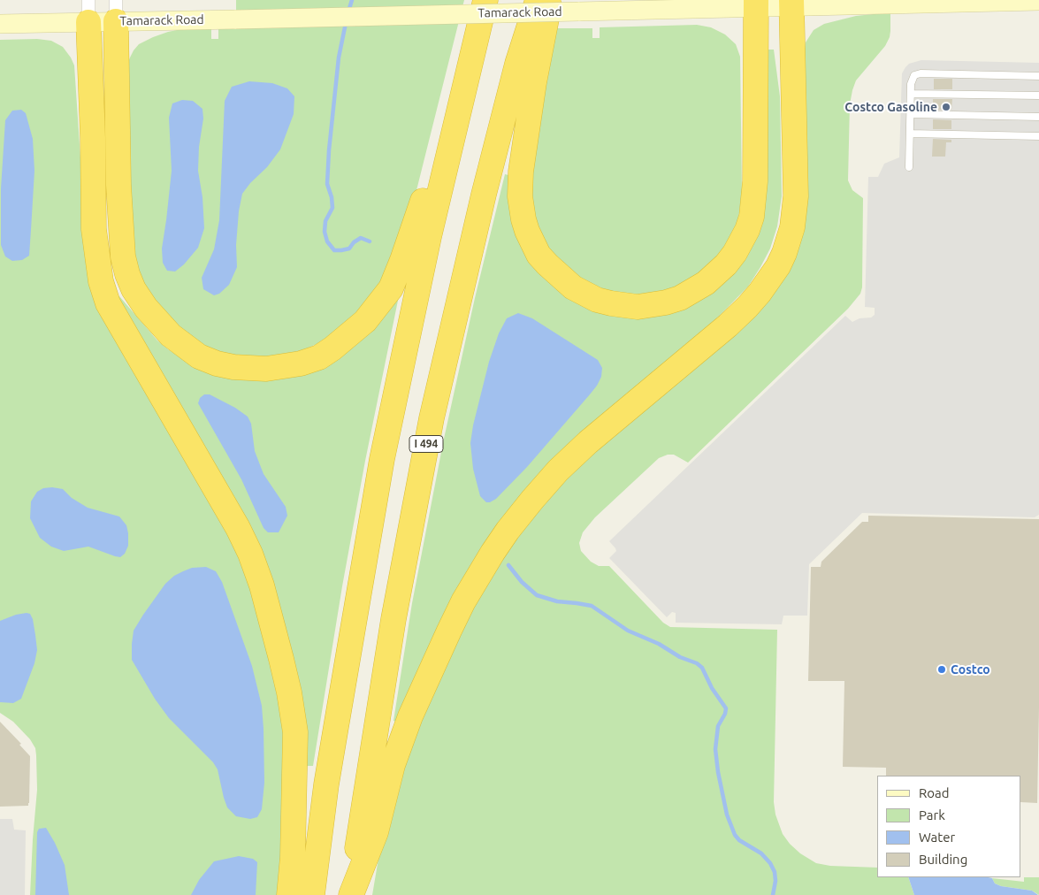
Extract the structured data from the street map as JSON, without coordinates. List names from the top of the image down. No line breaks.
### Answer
{"streets":{"highway":["I 494"],"street":["Tamarack Road"]},"places":["Costco Gasoline","Costco"],"legend":["Road","Park","Water","Building"]}
